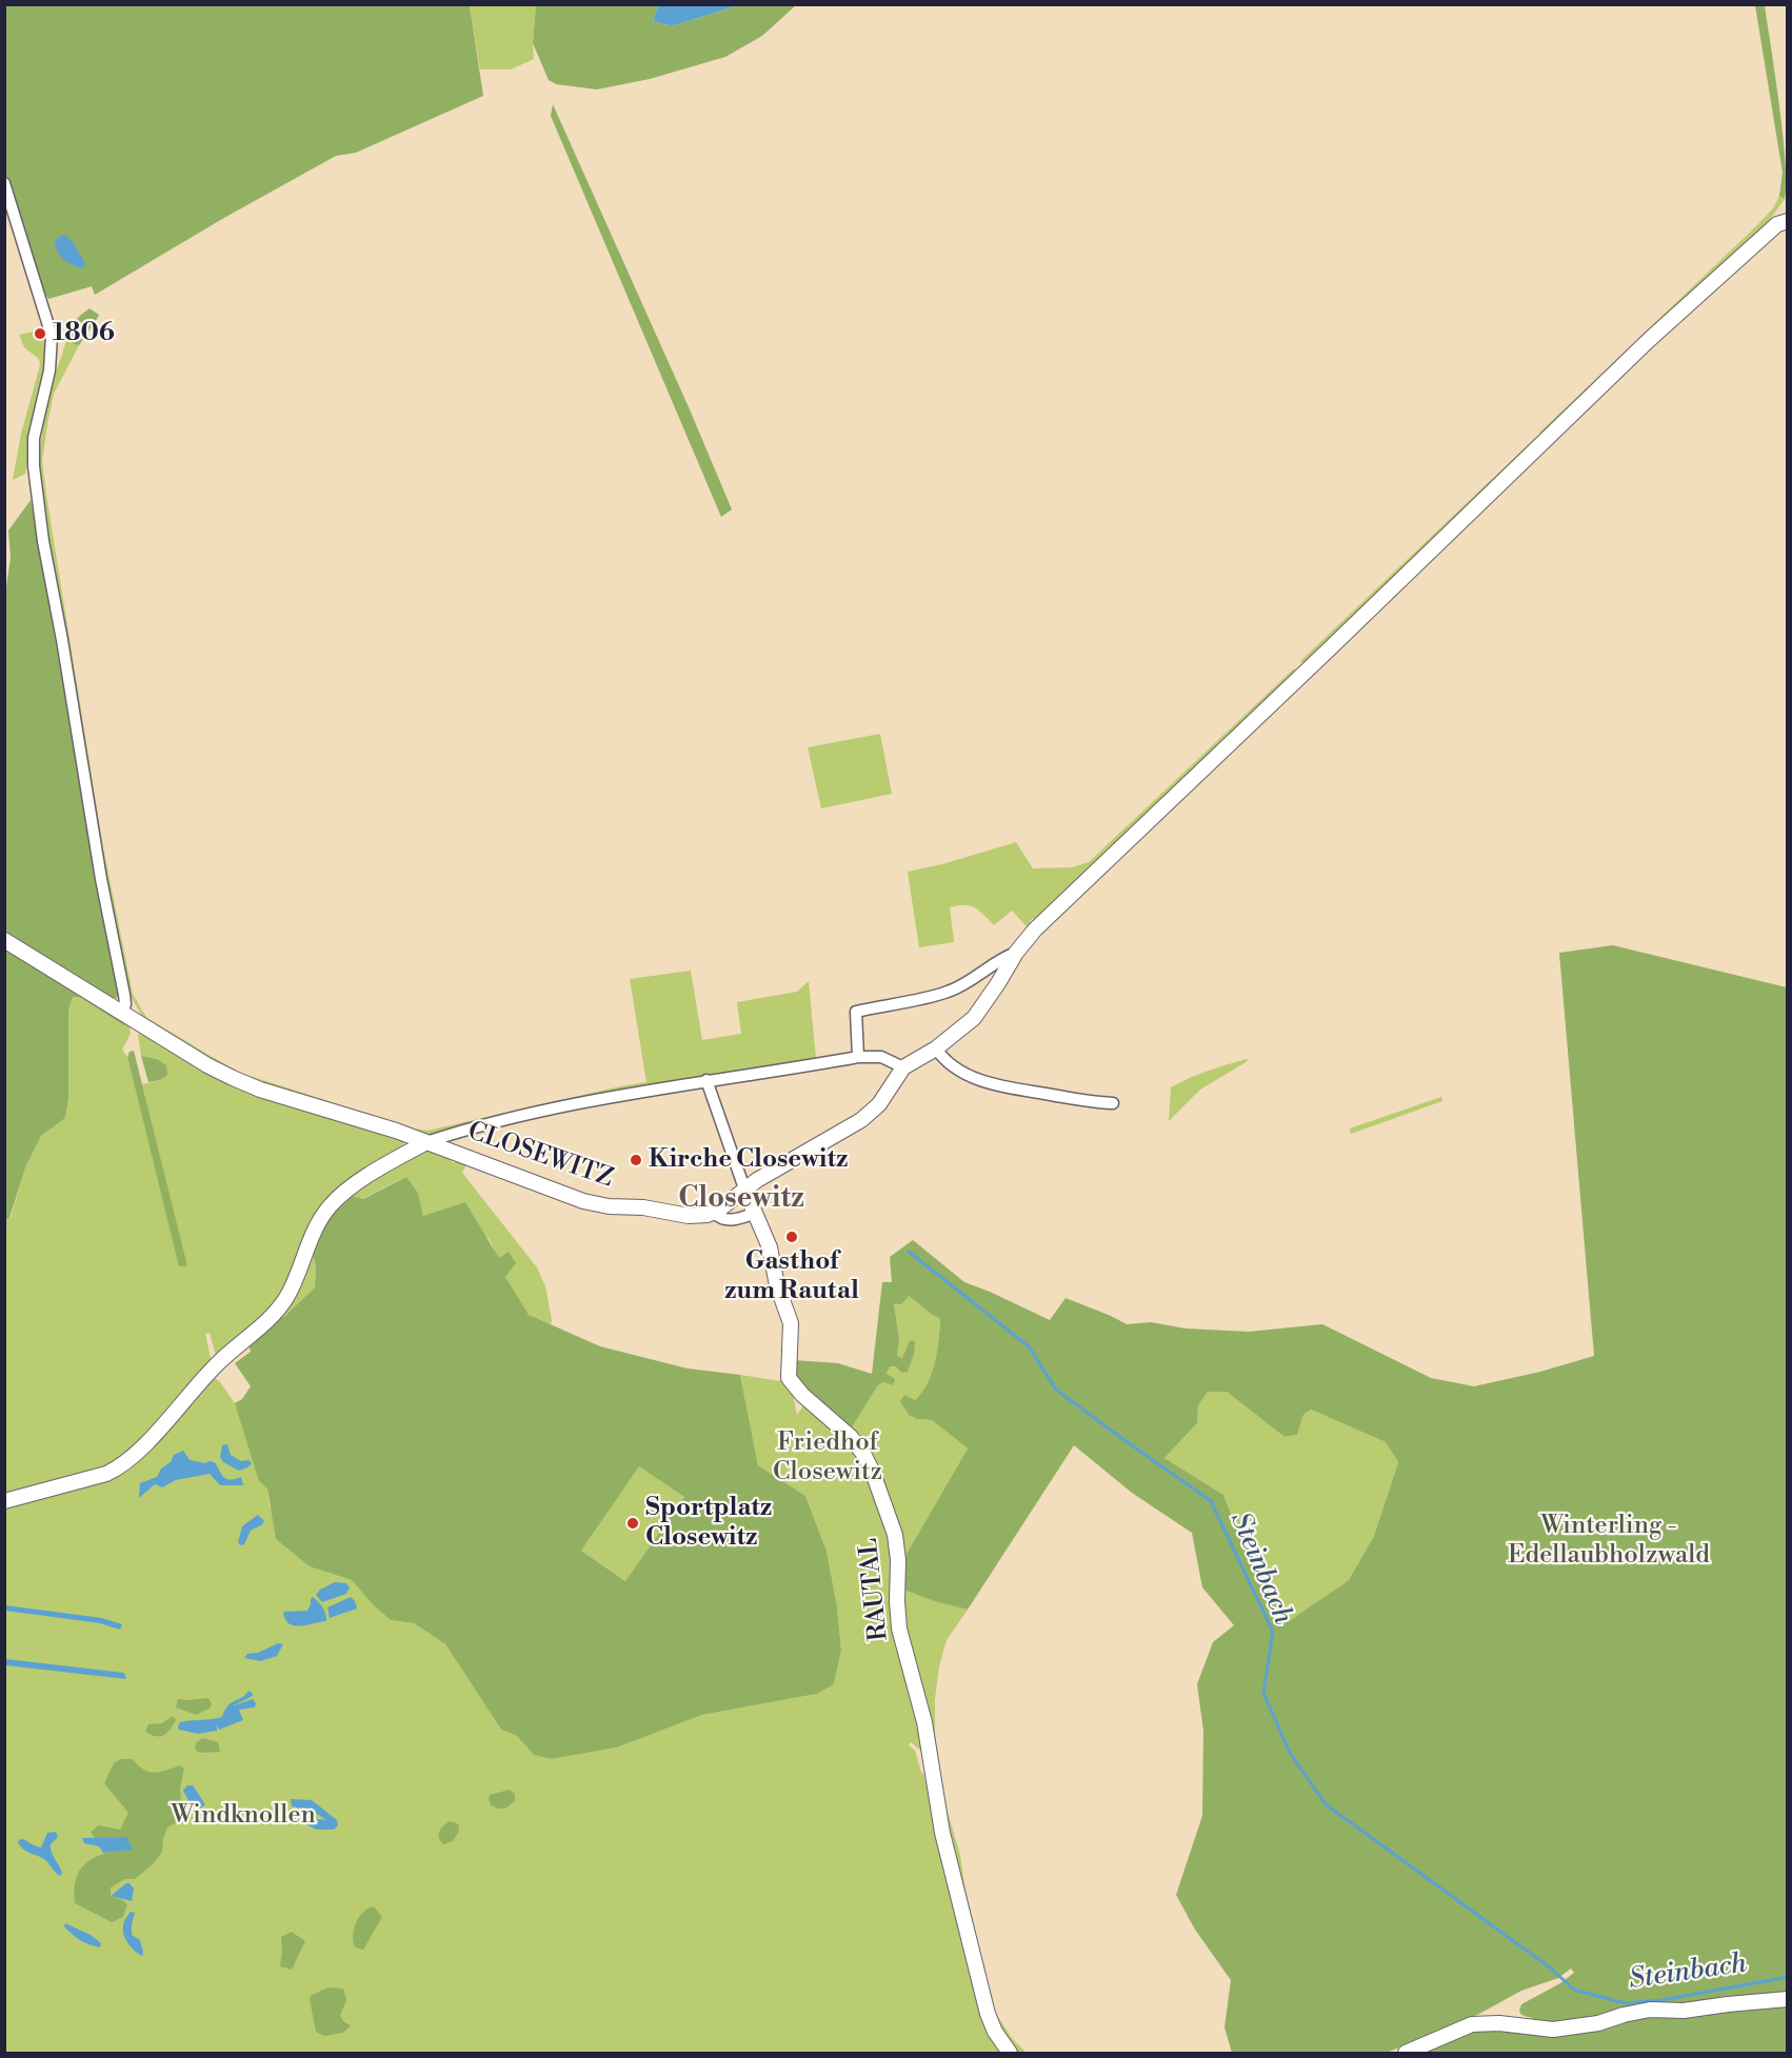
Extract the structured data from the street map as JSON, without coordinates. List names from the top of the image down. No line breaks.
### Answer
{"streets":{"street":["CLOSEWITZ","RAUTAL"]},"crossings":[["CLOSEWITZ","RAUTAL"]],"districts":["Closewitz"],"water":["Steinbach"],"parks":["Friedhof Closewitz","Winterling - Edellaubholzwald","Windknollen"],"places":["1806","Kirche Closewitz","Gasthof zum Rautal","Sportplatz Closewitz"]}
